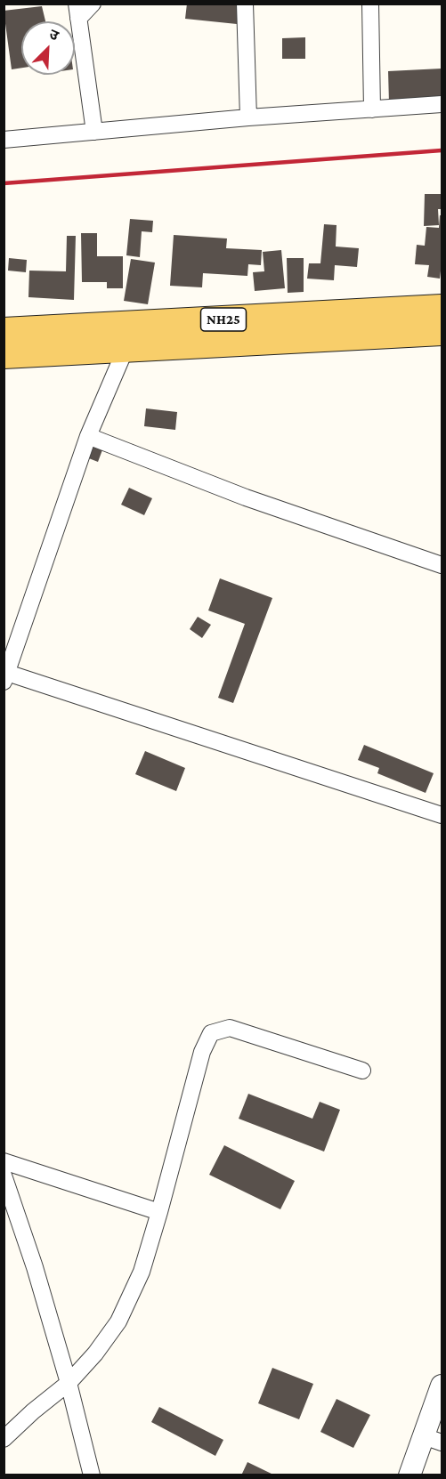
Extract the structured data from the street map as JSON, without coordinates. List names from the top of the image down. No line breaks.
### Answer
{"streets":{"main road":["NH25"]},"north":"top right"}
